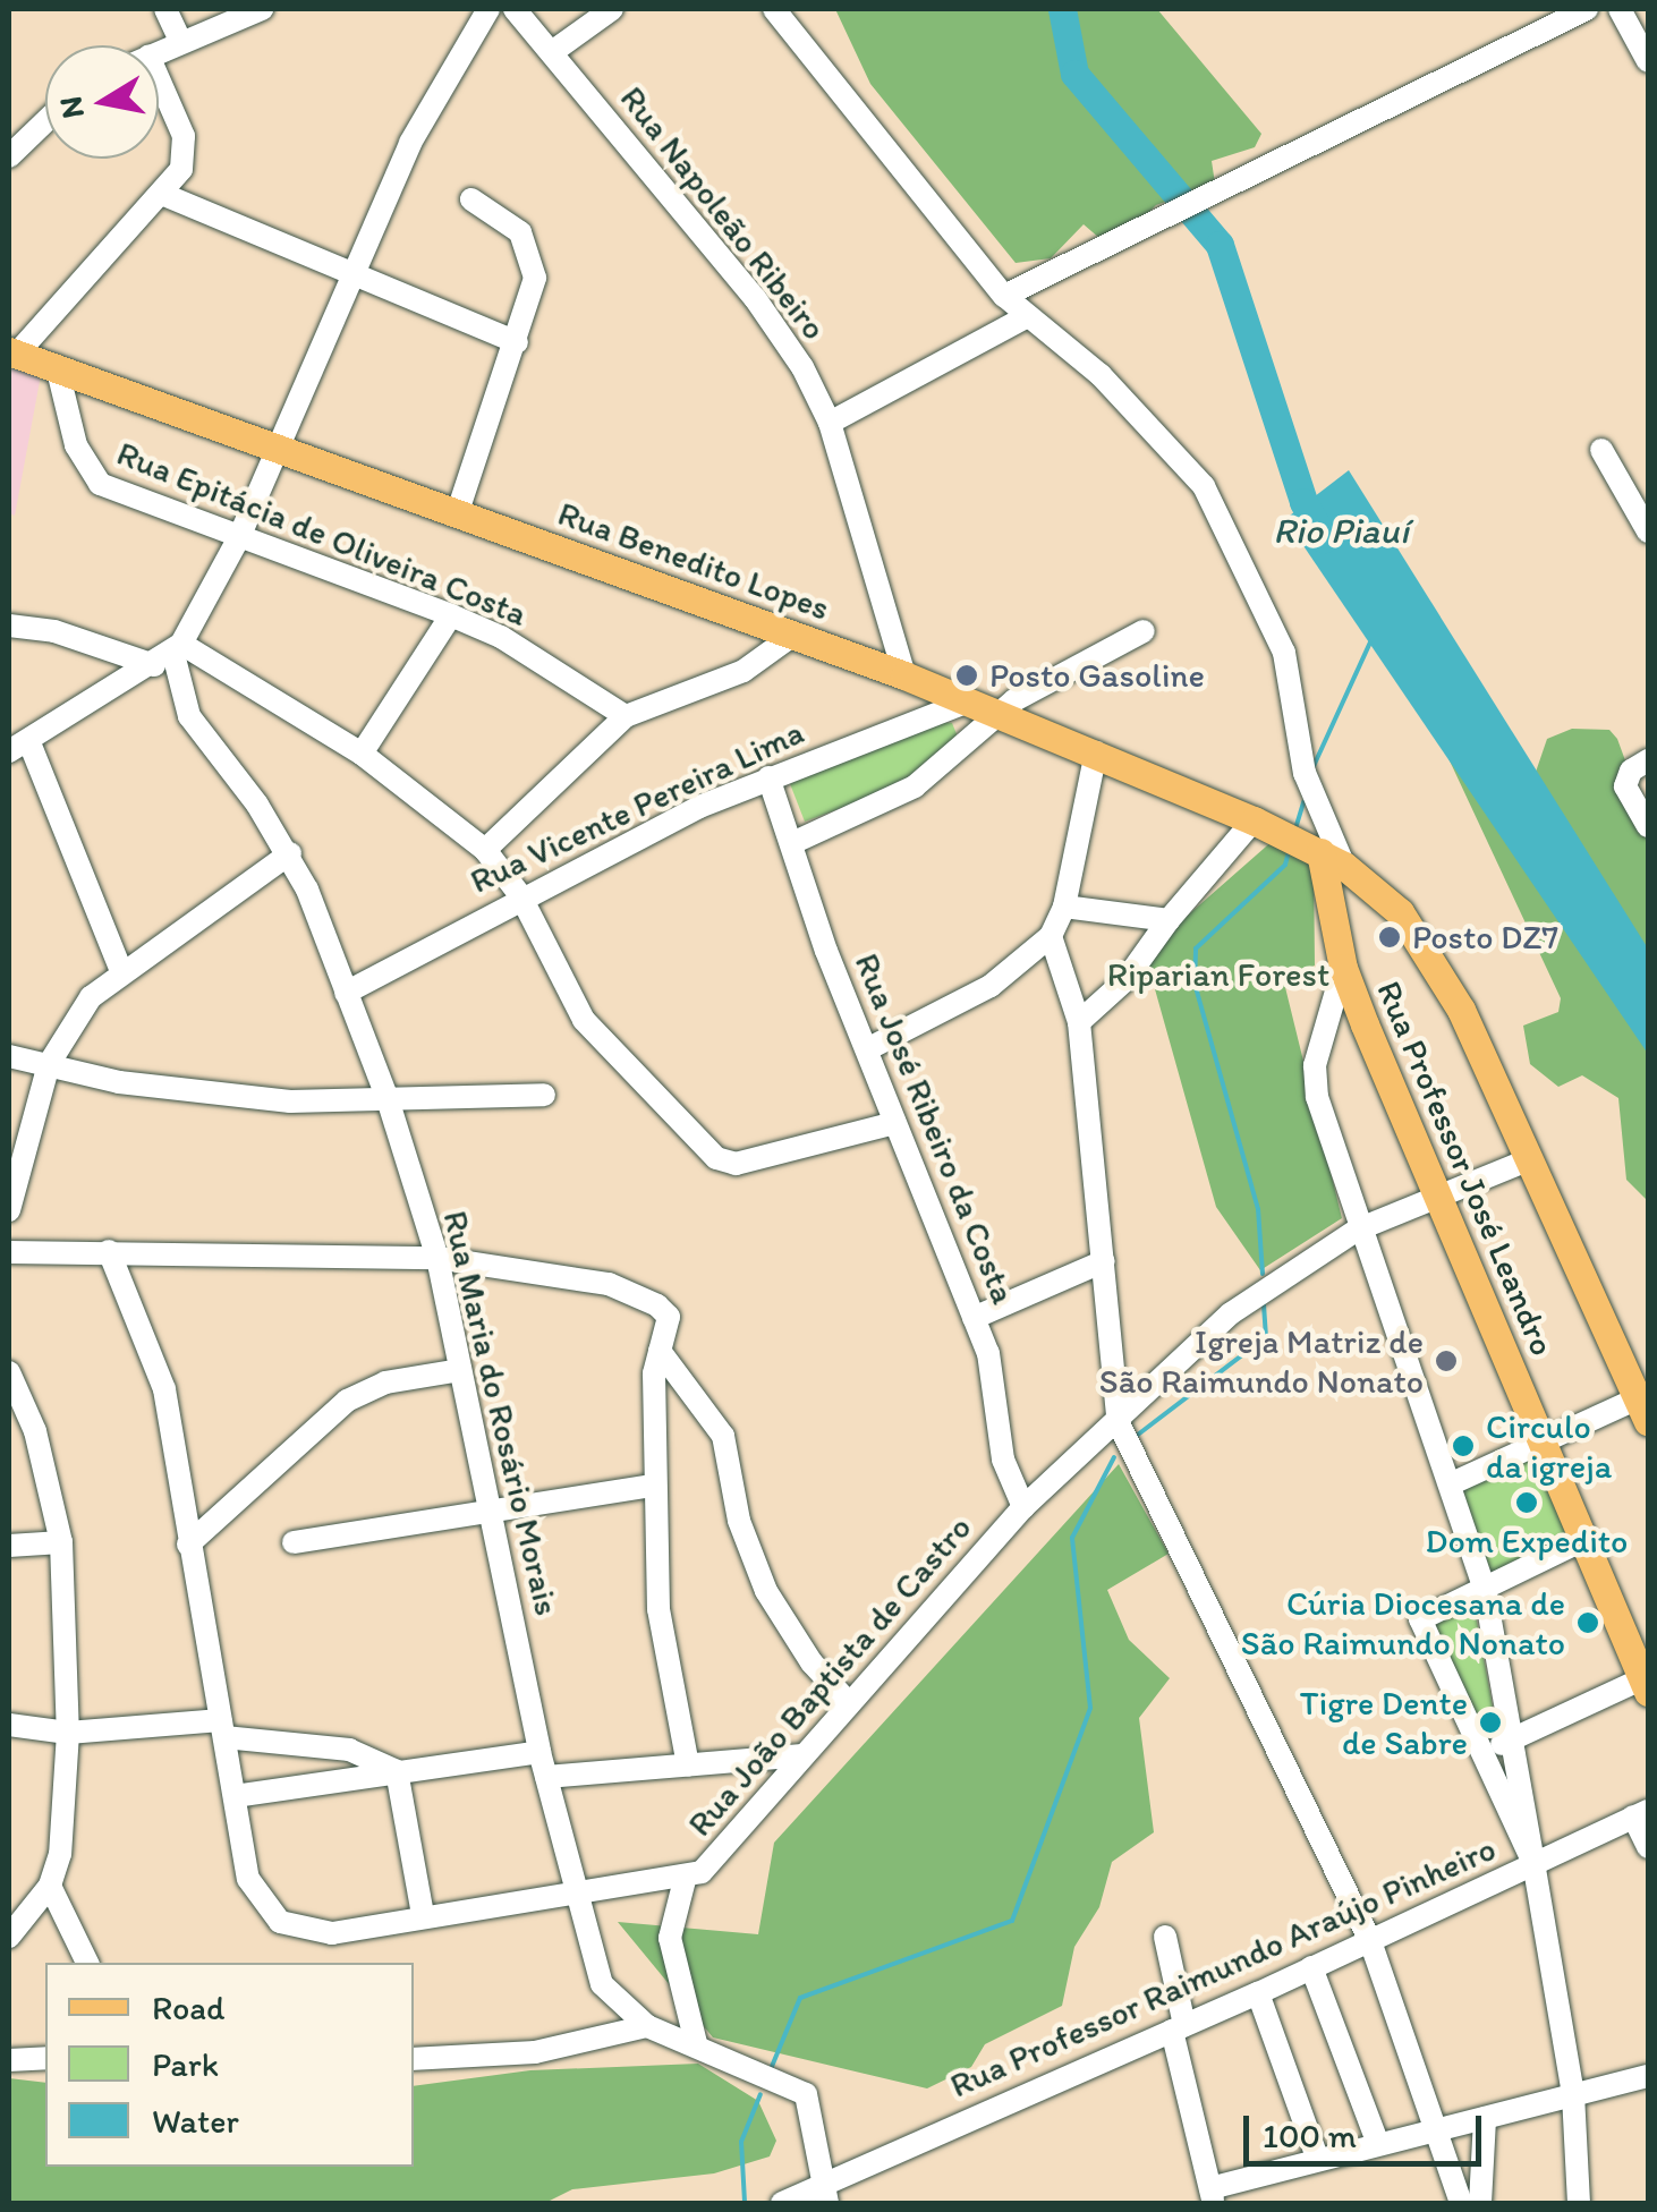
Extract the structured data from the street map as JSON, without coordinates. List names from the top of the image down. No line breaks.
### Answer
{"streets":{"main road":["Rua Benedito Lopes","Rua Professor José Leandro"],"street":["Rua Napoleão Ribeiro","Rua Epitácia de Oliveira Costa","Rua Vicente Pereira Lima","Rua José Ribeiro da Costa","Rua Maria do Rosário Morais","Rua João Baptista de Castro","Rua Professor Raimundo Araújo Pinheiro"]},"crossings":[["Rua Napoleão Ribeiro","Rua Benedito Lopes"],["Rua Epitácia de Oliveira Costa","Rua Benedito Lopes"],["Rua Benedito Lopes","Rua Vicente Pereira Lima"],["Rua Benedito Lopes","Rua Professor José Leandro"],["Rua Benedito Lopes","Rua João Baptista de Castro"],["Rua Vicente Pereira Lima","Rua José Ribeiro da Costa"],["Rua Vicente Pereira Lima","Rua Maria do Rosário Morais"],["Rua José Ribeiro da Costa","Rua João Baptista de Castro"],["Rua Professor José Leandro","Rua João Baptista de Castro"],["Rua Maria do Rosário Morais","Rua João Baptista de Castro"],["Rua Maria do Rosário Morais","Rua Professor Raimundo Araújo Pinheiro"]],"water":["Rio Piauí"],"parks":["Riparian Forest"],"places":["Posto Gasoline","Posto DZ7","Igreja Matriz de São Raimundo Nonato","Circulo da igreja","Dom Expedito","Cúria Diocesana de São Raimundo Nonato","Tigre Dente de Sabre"],"legend":["Road","Park","Water"],"scale_bar":"100 m","north":"left"}
